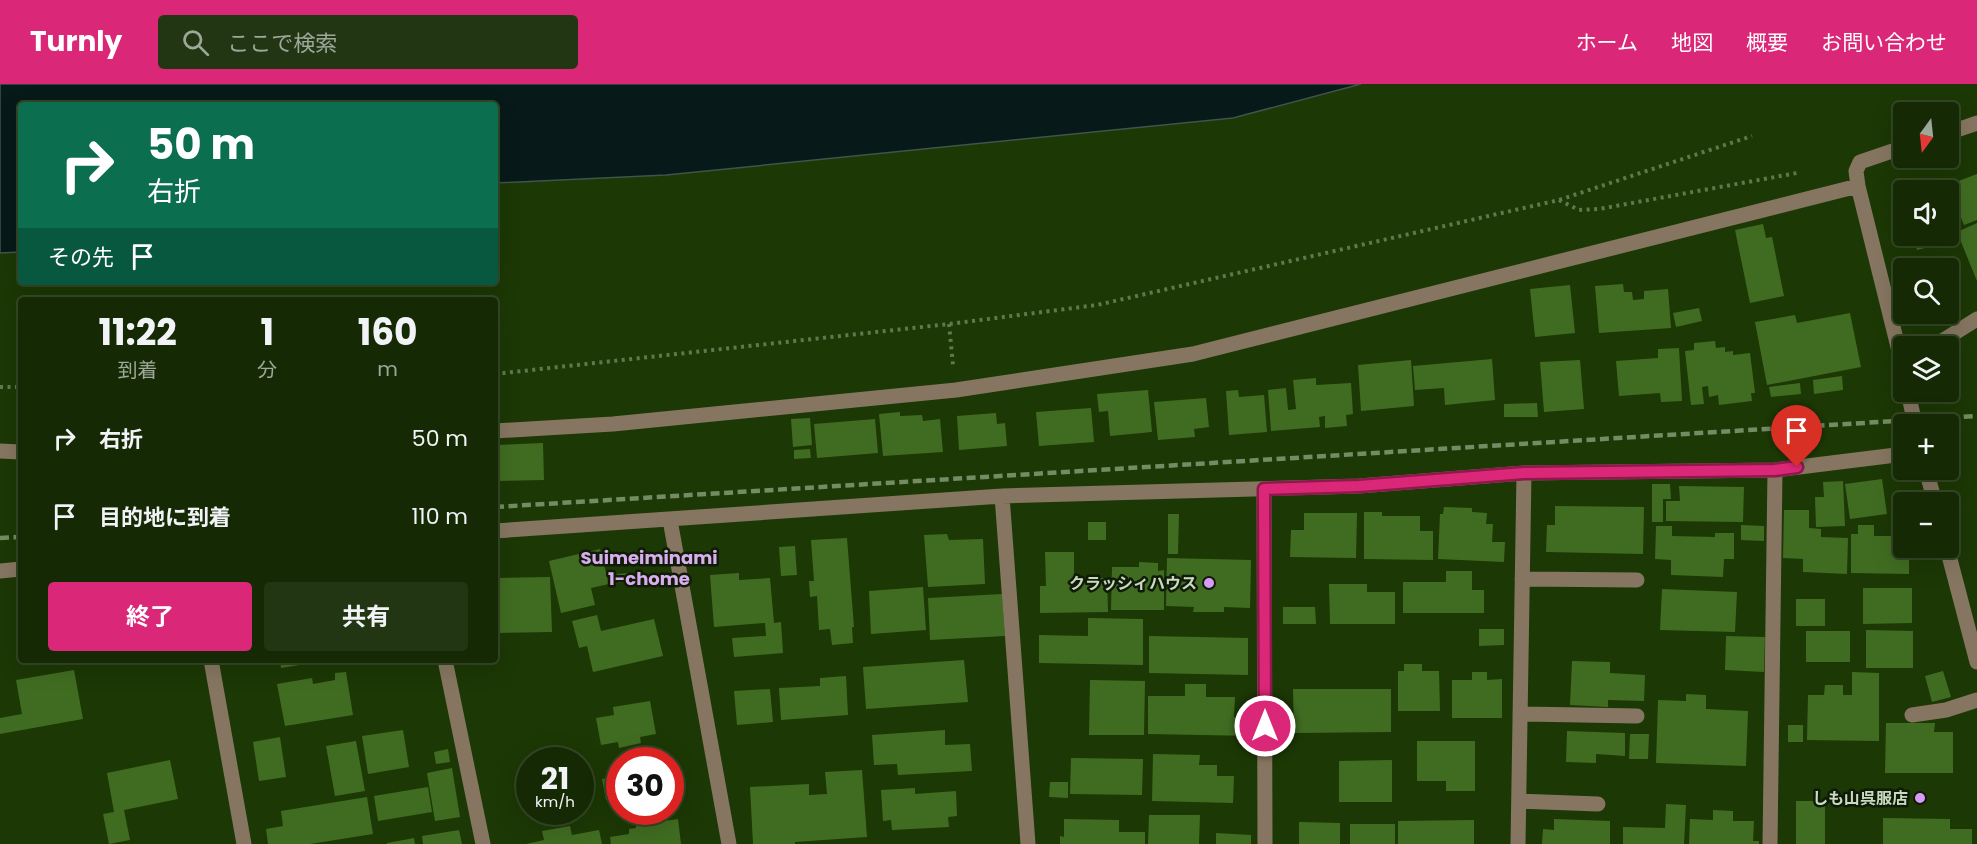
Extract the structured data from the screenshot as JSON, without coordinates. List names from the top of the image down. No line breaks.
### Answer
{"districts":["Suimeiminami 1-chome"],"places":["クラッシィハウス","しも山呉服店"],"north":"bottom","page":{"header":"Turnly","search":"ここで検索","nav":["ホーム","地図","概要","お問い合わせ"],"map_buttons":["+","−"],"turn":["50 m","右折"],"then":"その先","eta":["11:22","到着","1","分","160","m"],"list":[{"name":"右折","value":"50 m"},{"name":"目的地に到着","value":"110 m"}],"buttons":["終了","共有"],"speed":"21 km/h","limit":"30"}}
